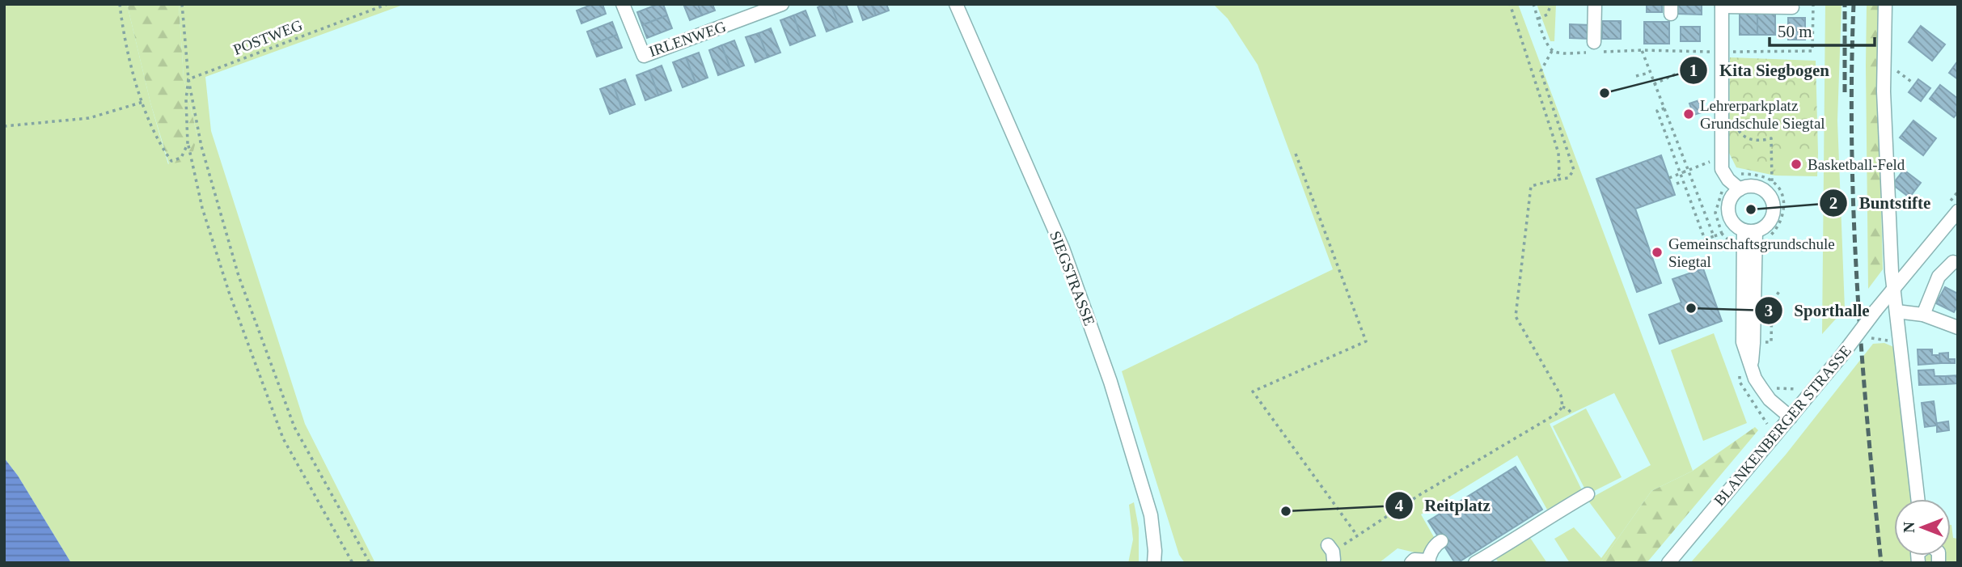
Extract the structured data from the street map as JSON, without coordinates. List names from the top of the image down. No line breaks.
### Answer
{"streets":{"street":["IRLENWEG","SIEGSTRASSE","BLANKENBERGER STRASSE"],"path":["POSTWEG"]},"places":["Kita Siegbogen","Lehrerparkplatz Grundschule Siegtal","Basketball-Feld","Buntstifte","Gemeinschaftsgrundschule Siegtal","Sporthalle","Reitplatz"],"scale_bar":"50 m","north":"left"}
